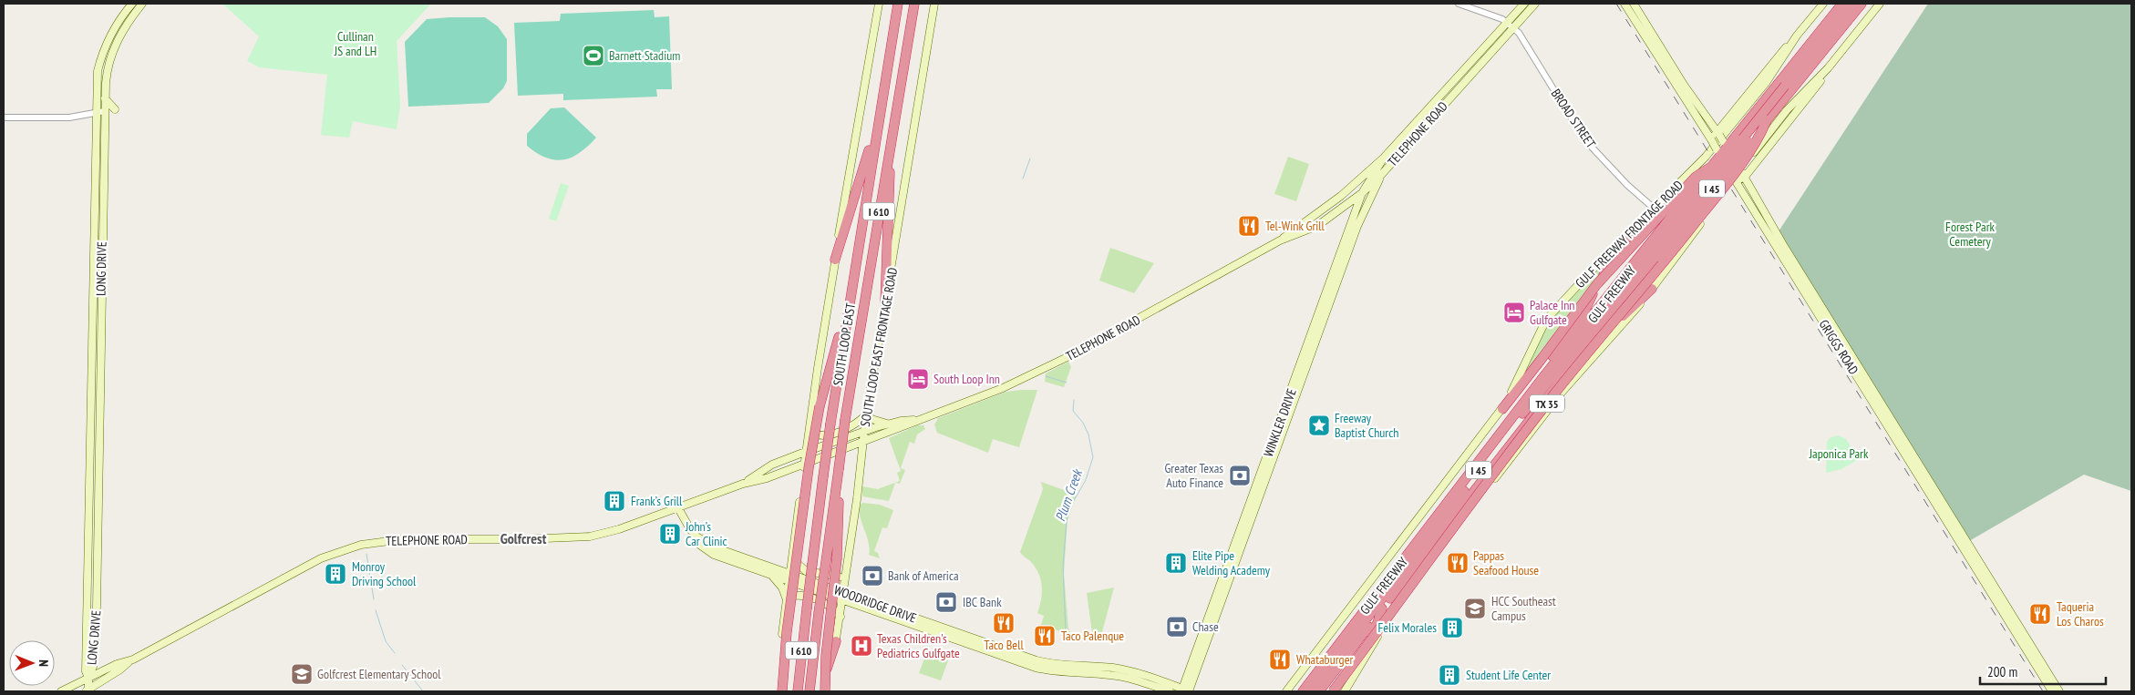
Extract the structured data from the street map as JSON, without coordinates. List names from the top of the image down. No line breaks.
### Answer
{"streets":{"highway":["I 45","I 610","GULF FREEWAY","SOUTH LOOP EAST","TX 35"],"main road":["TELEPHONE ROAD","GULF FREEWAY FRONTAGE ROAD","LONG DRIVE","SOUTH LOOP EAST FRONTAGE ROAD","GRIGGS ROAD","WINKLER DRIVE","WOODRIDGE DRIVE"],"street":["BROAD STREET"]},"crossings":[["BROAD STREET","TELEPHONE ROAD"],["BROAD STREET","GULF FREEWAY FRONTAGE ROAD"],["TELEPHONE ROAD","LONG DRIVE"],["TELEPHONE ROAD","SOUTH LOOP EAST FRONTAGE ROAD"],["TELEPHONE ROAD","WINKLER DRIVE"],["TELEPHONE ROAD","WOODRIDGE DRIVE"],["GULF FREEWAY","TX 35"],["SOUTH LOOP EAST FRONTAGE ROAD","WOODRIDGE DRIVE"],["WINKLER DRIVE","WOODRIDGE DRIVE"]],"districts":["Golfcrest"],"water":["Plum Creek"],"parks":["Cullinan JS and LH","Forest Park Cemetery","Japonica Park"],"places":{"sports":["Barnett Stadium"],"restaurant":["Tel-Wink Grill","Pappas Seafood House","Taqueria Los Charos","Taco Bell","Taco Palenque","Whataburger"],"hotel":["Palace Inn Gulfgate","South Loop Inn"],"place":["Freeway Baptist Church"],"bank":["Greater Texas Auto Finance","Bank of America","IBC Bank","Chase"],"building":["Frank’s Grill","John’s Car Clinic","Elite Pipe Welding Academy","Monroy Driving School","Felix Morales","Student Life Center"],"school or university":["HCC Southeast Campus","Golfcrest Elementary School"],"hospital":["Texas Children's Pediatrics Gulfgate"]},"scale_bar":"200 m","north":"right"}
